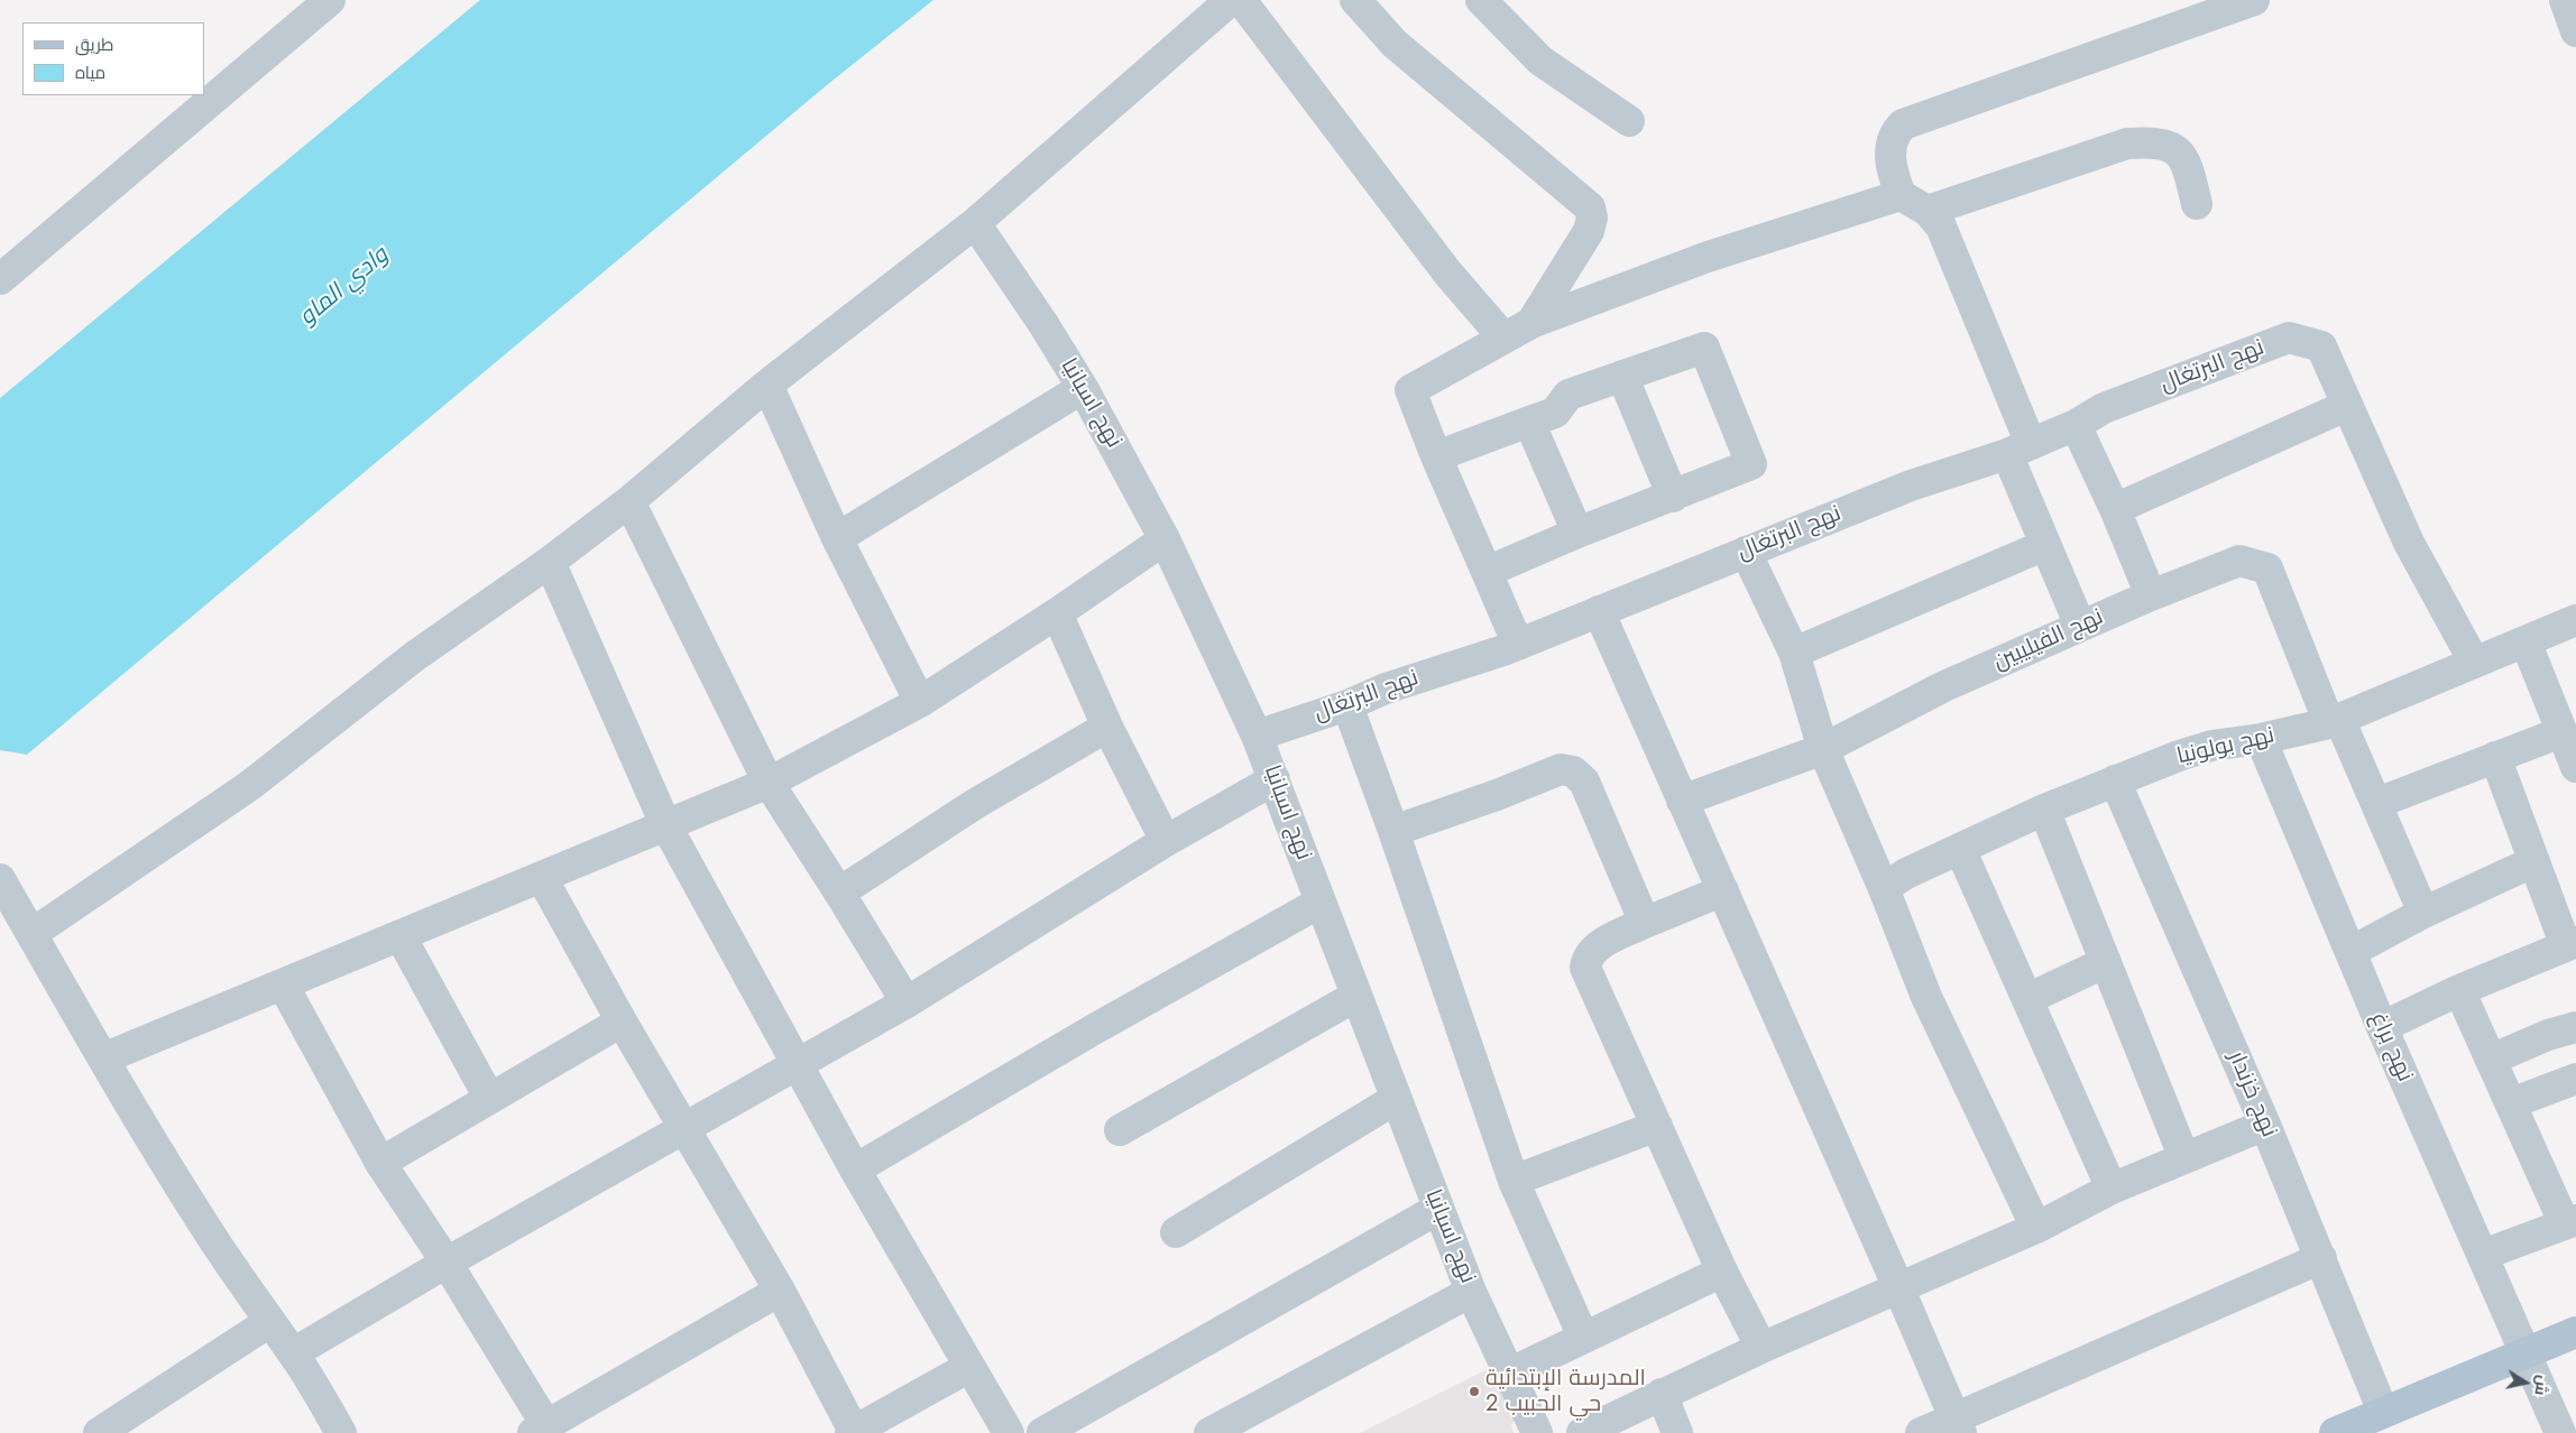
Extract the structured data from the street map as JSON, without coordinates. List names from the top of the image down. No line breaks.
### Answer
{"streets":{"street":["نهج البرتغال","نهج اسبانيا","نهج الفيليبين","نهج بولونيا","نهج براغ","نهج خزندار"]},"crossings":[["نهج البرتغال","نهج اسبانيا"],["نهج الفيليبين","نهج بولونيا"],["نهج بولونيا","نهج براغ"],["نهج بولونيا","نهج خزندار"]],"water":["وادي الماو"],"places":["المدرسة الإبتدائية حي الحبيب 2"],"legend":["طريق","مياه"],"north":"right"}
